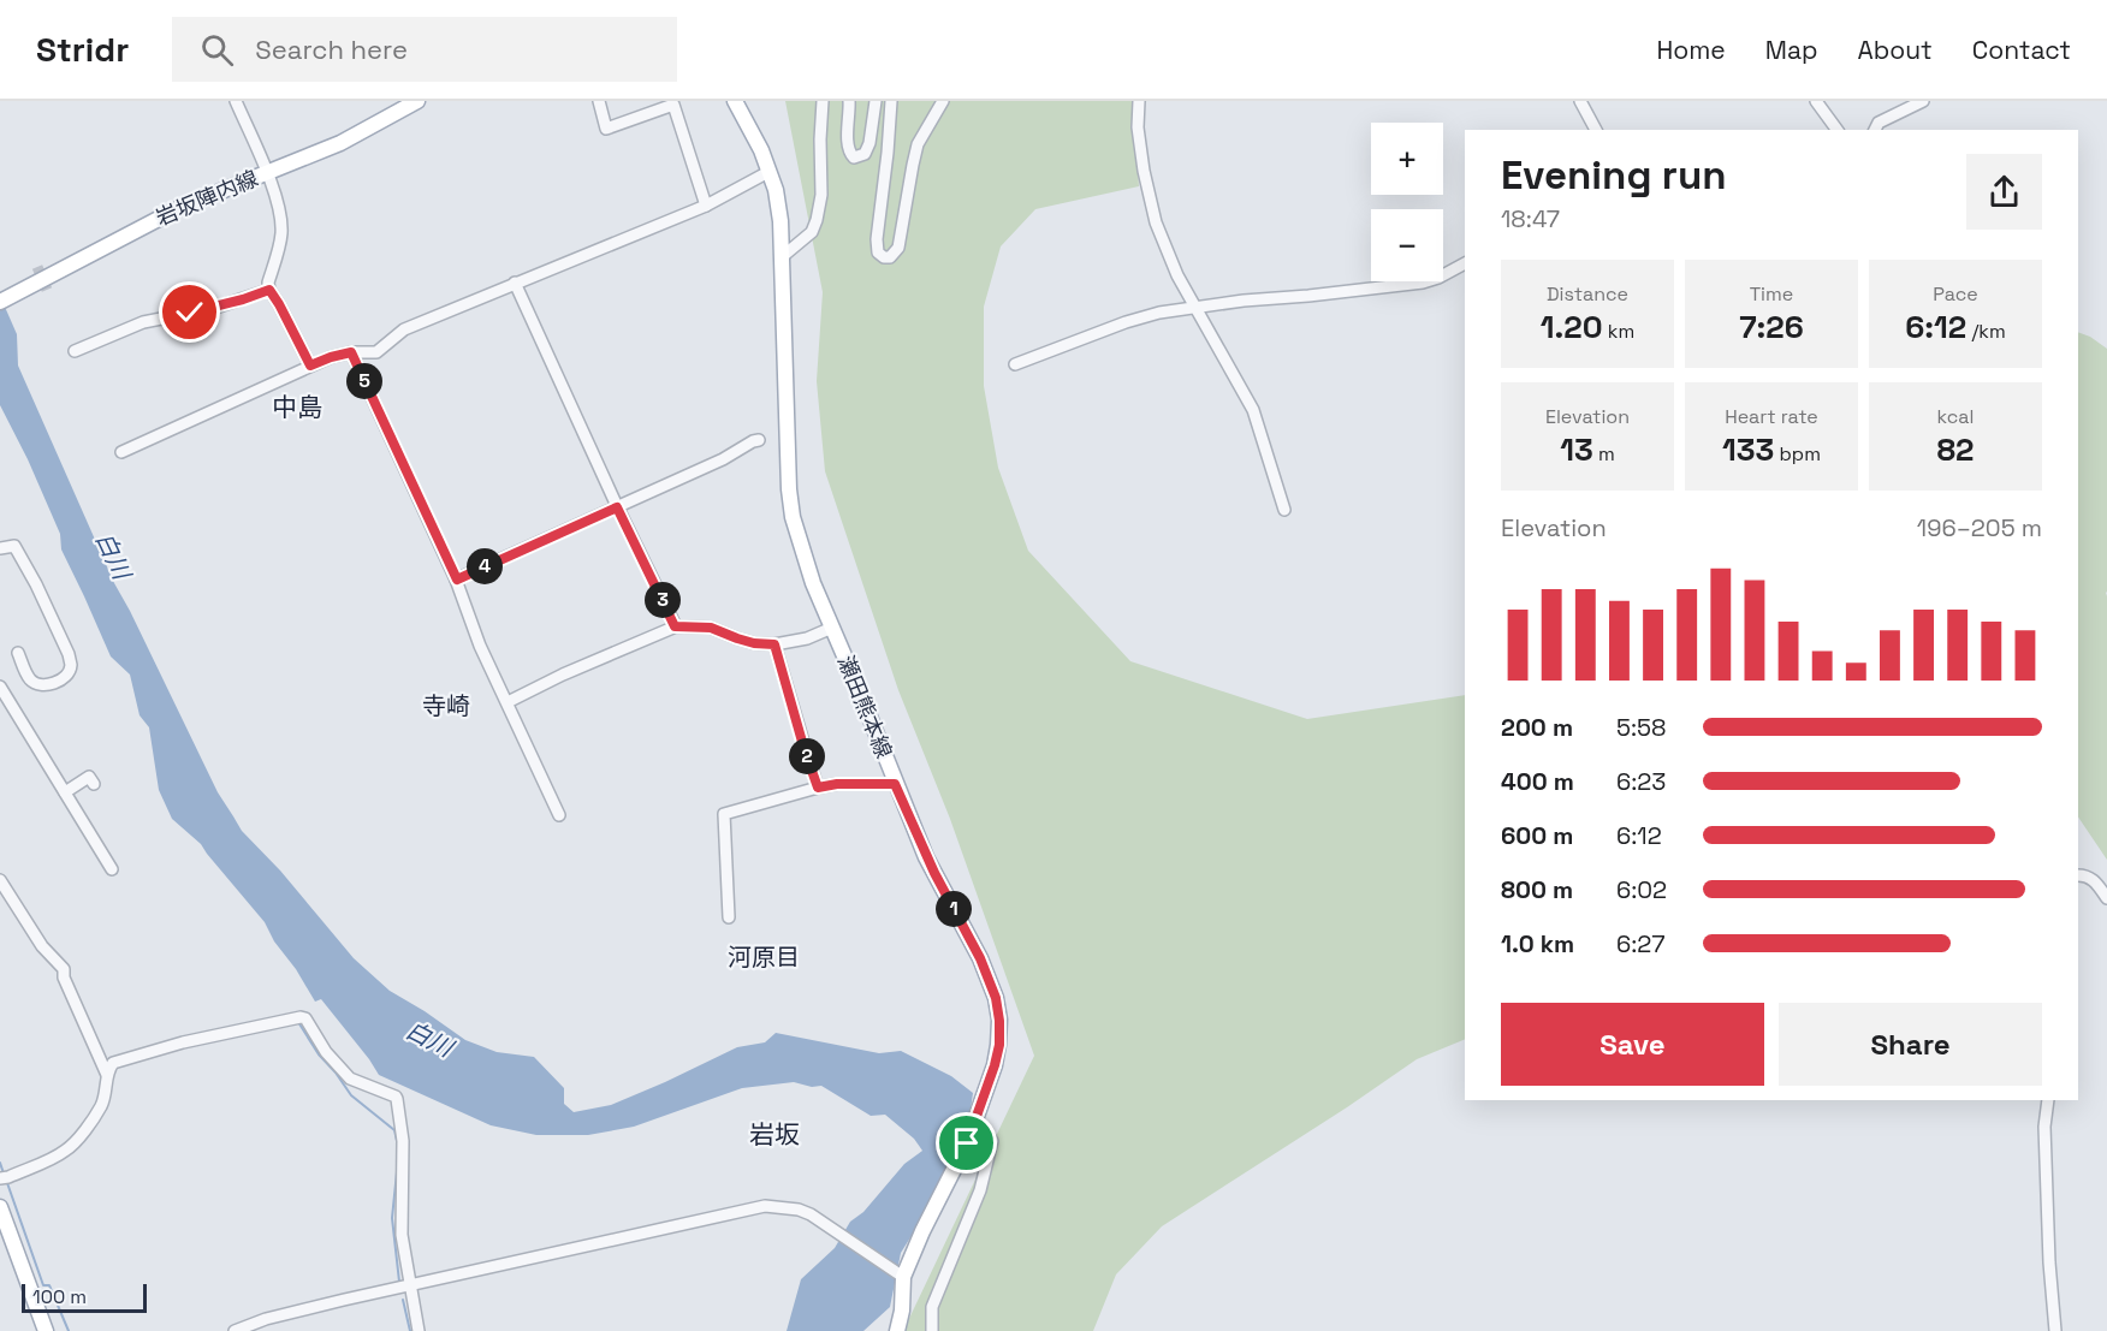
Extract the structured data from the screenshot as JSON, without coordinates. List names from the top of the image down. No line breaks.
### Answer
{"streets":{"main road":["岩坂陣内線","瀬田熊本線"]},"districts":["中島","寺崎","河原目","岩坂"],"water":["白川"],"scale_bar":"100 m","page":{"header":"Stridr","search":"Search here","nav":["Home","Map","About","Contact"],"map_buttons":["+","−"],"heading":["Evening run","18:47"],"stats":[["Distance","1.20 km"],["Time","7:26"],["Pace","6:12 /km"],["Elevation","13 m"],["Heart rate","133 bpm"],["kcal","82"]],"pins":["5","4","3","2","1"],"chart":["Elevation","196–205 m"],"list":[{"name":"200 m","note":"5:58"},{"name":"400 m","note":"6:23"},{"name":"600 m","note":"6:12"},{"name":"800 m","note":"6:02"},{"name":"1.0 km","note":"6:27"}],"buttons":["Save","Share"],"scale":"100 m"}}
